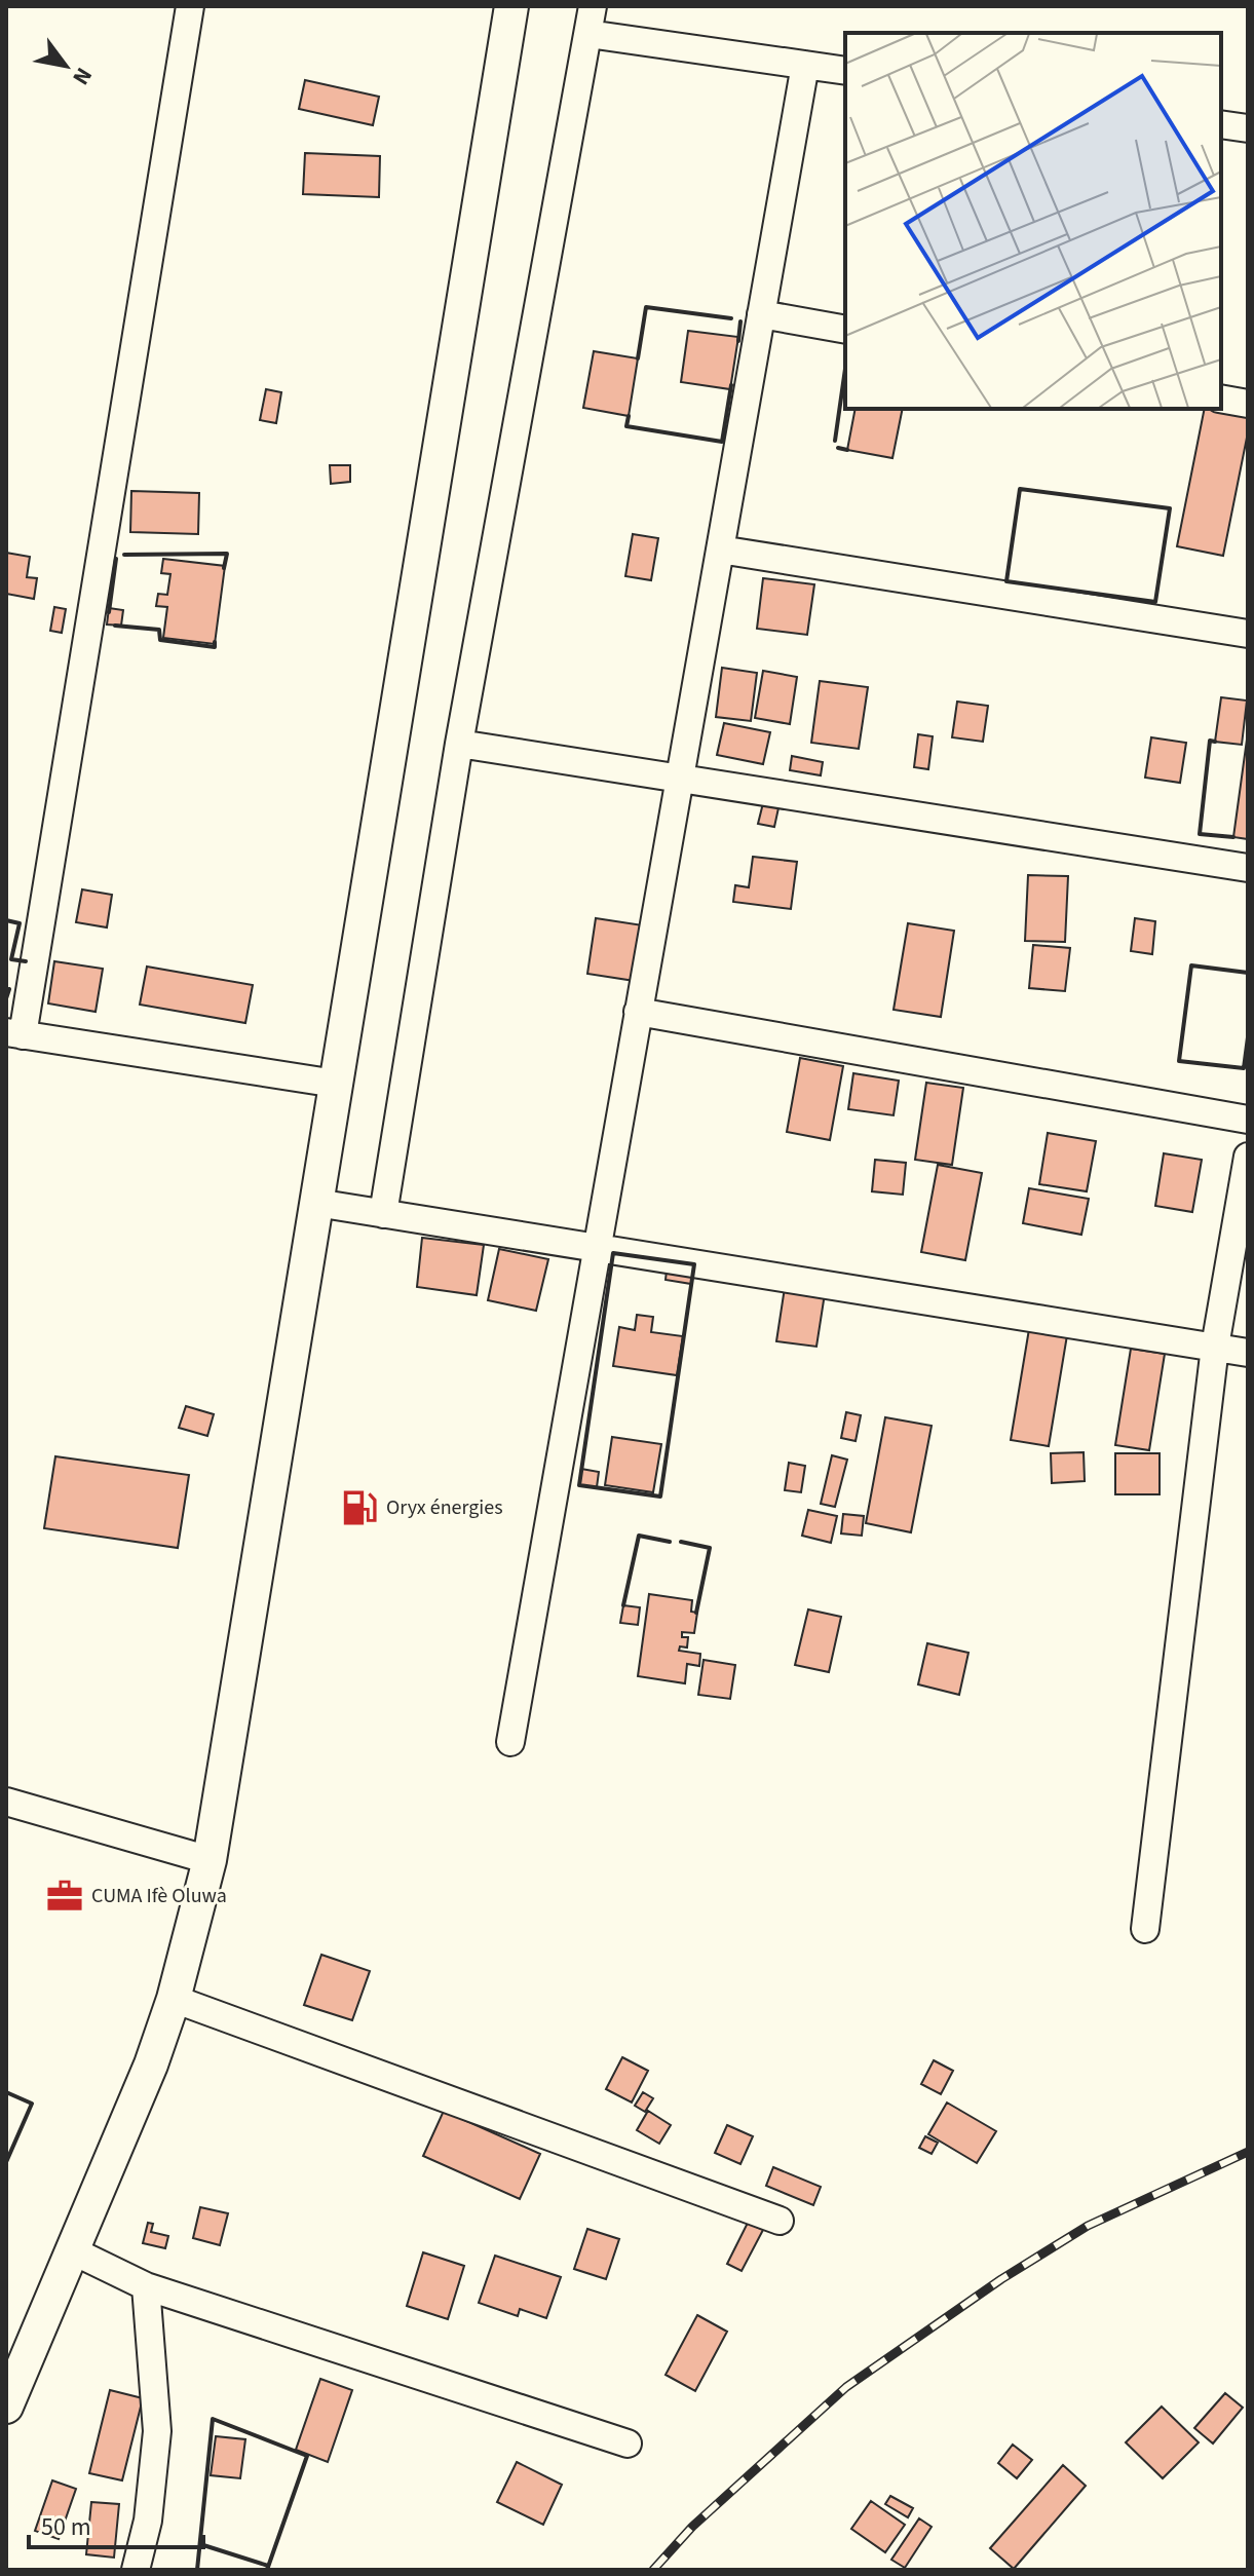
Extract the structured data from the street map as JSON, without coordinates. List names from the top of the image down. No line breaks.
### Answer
{"places":{"fuel station":["Oryx énergies"],"office":["CUMA Ifè Oluwa"]},"scale_bar":"50 m","north":"bottom right"}
